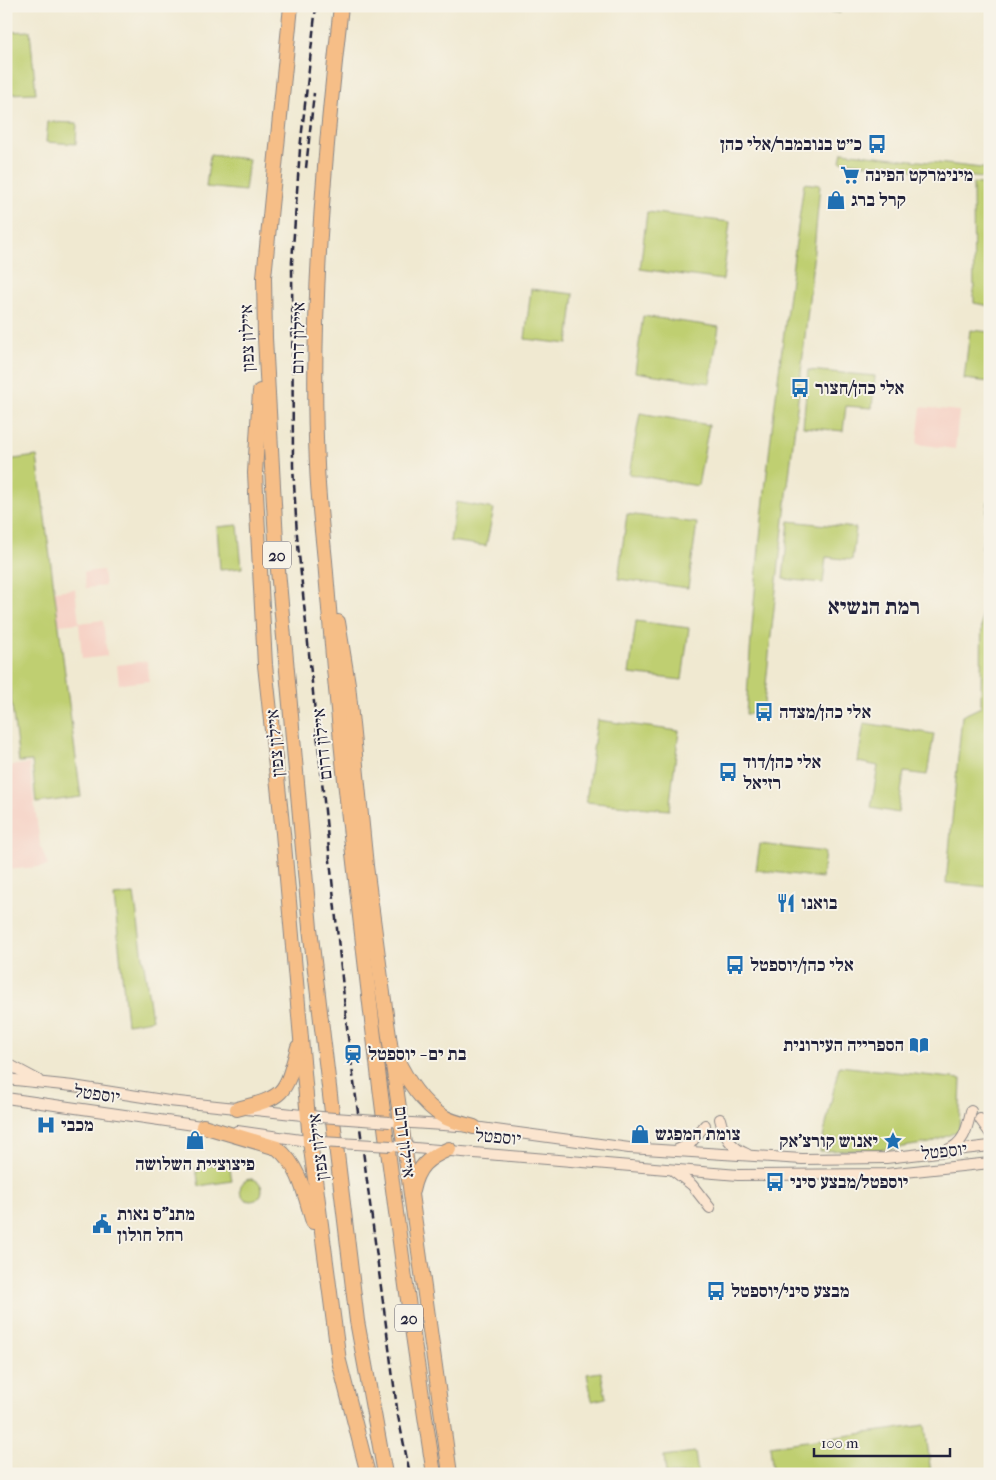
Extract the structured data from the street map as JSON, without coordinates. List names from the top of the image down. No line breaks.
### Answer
{"streets":{"highway":["איילון צפון","איילון דרום","20"],"main road":["יוספטל"]},"districts":["רמת הנשיא"],"places":{"bus stop":["כ״ט בנובמבר/אלי כהן","אלי כהן/חצור","אלי כהן/מצדה","אלי כהן/דוד רזיאל","אלי כהן/יוספטל","יוספטל/מבצע סיני","מבצע סיני/יוספטל"],"supermarket":["מינימרקט הפינה"],"shop":["קרל ברג","צומת המפגש","פיצוציית השלושה"],"restaurant":["בואנו"],"library":["הספרייה העירונית"],"station":["בת ים - יוספטל"],"hospital":["מכבי"],"place":["יאנוש קורצ'אק"],"public building":["מתנ\"ס נאות רחל חולון"]},"scale_bar":"100 m"}
